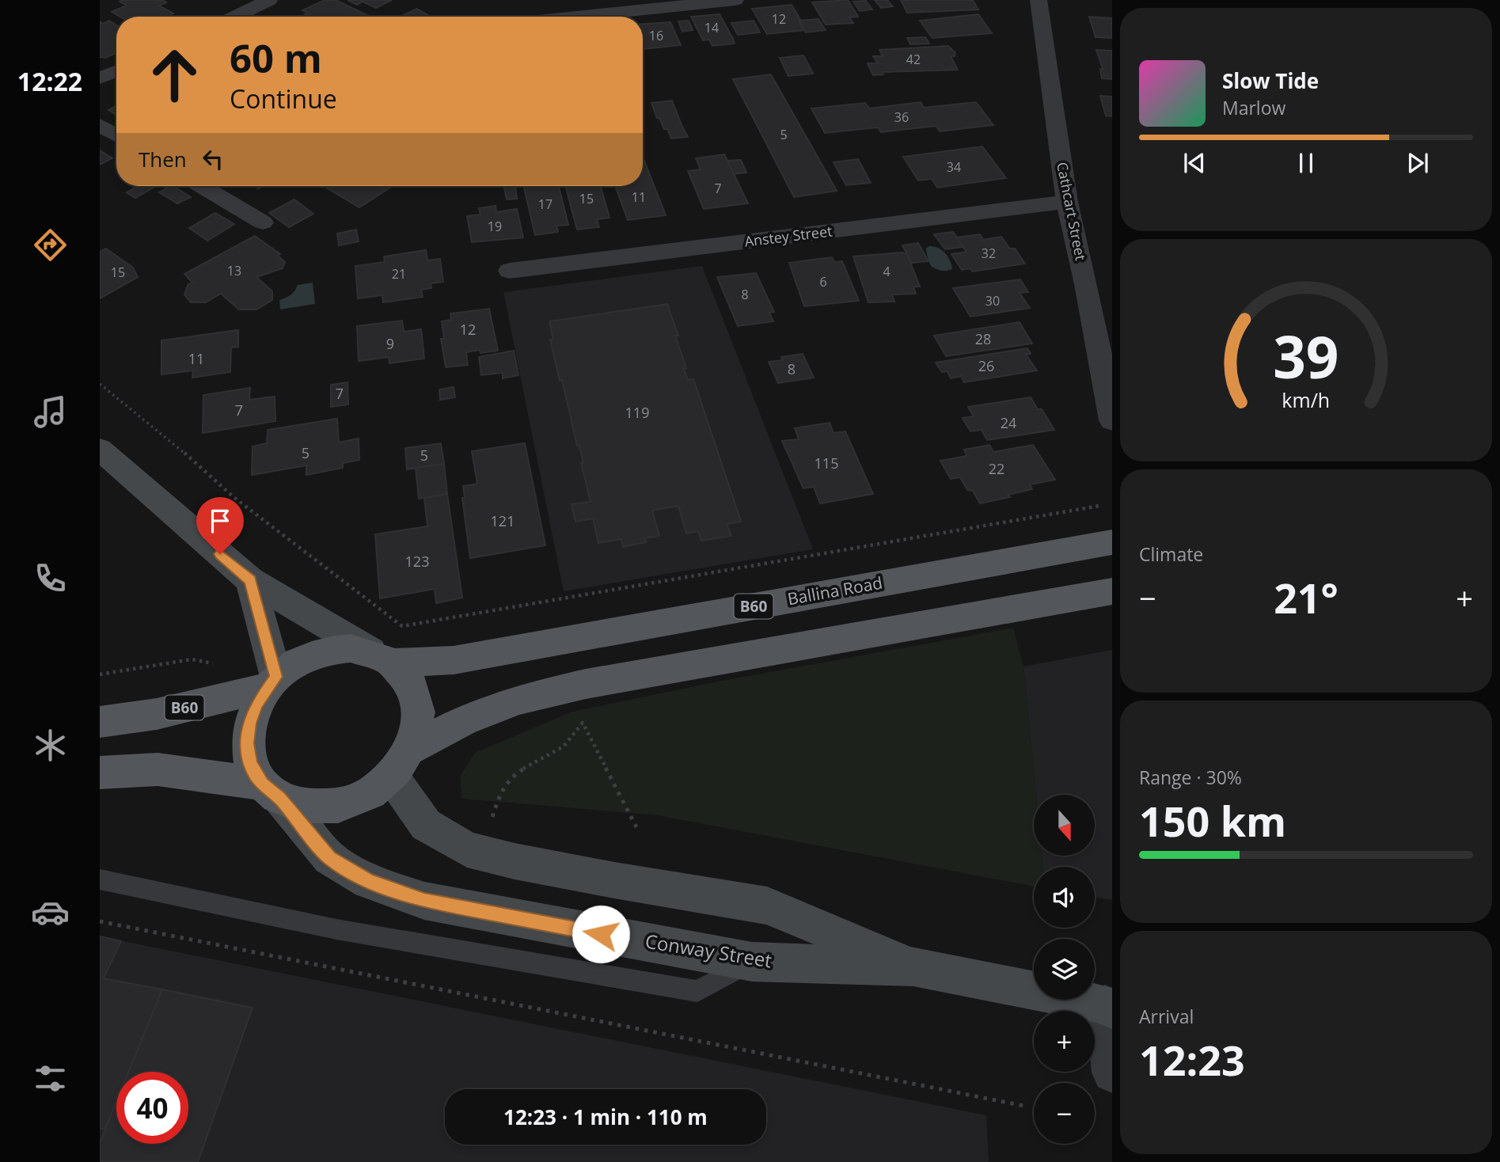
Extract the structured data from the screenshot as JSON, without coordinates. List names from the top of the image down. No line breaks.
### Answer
{"streets":{"main road":["Ballina Road","B60"],"street":["Cathcart Street","Anstey Street","Conway Street"]},"crossings":[["Cathcart Street","Anstey Street"],["Ballina Road","B60"],["Ballina Road","Conway Street"],["B60","Conway Street"]],"house_numbers":["12","14","16","42","36","5","34","7","11","15","17","19","32","13","4","15","21","6","8","30","12","28","9","11","26","8","7","7","119","24","5","5","115","22","121","123"],"north":"bottom","page":{"tabs":"12:22","turn":["60 m","Continue"],"song":["Slow Tide","Marlow"],"then":"Then","tile":["Climate",["Range · 30%","150 km"],["Arrival","12:23"]],"heat":["−","21°","+"],"map_buttons":["+","−"],"limit":"40","trip":"12:23 · 1 min · 110 m","gauge":["39","km/h"]}}
